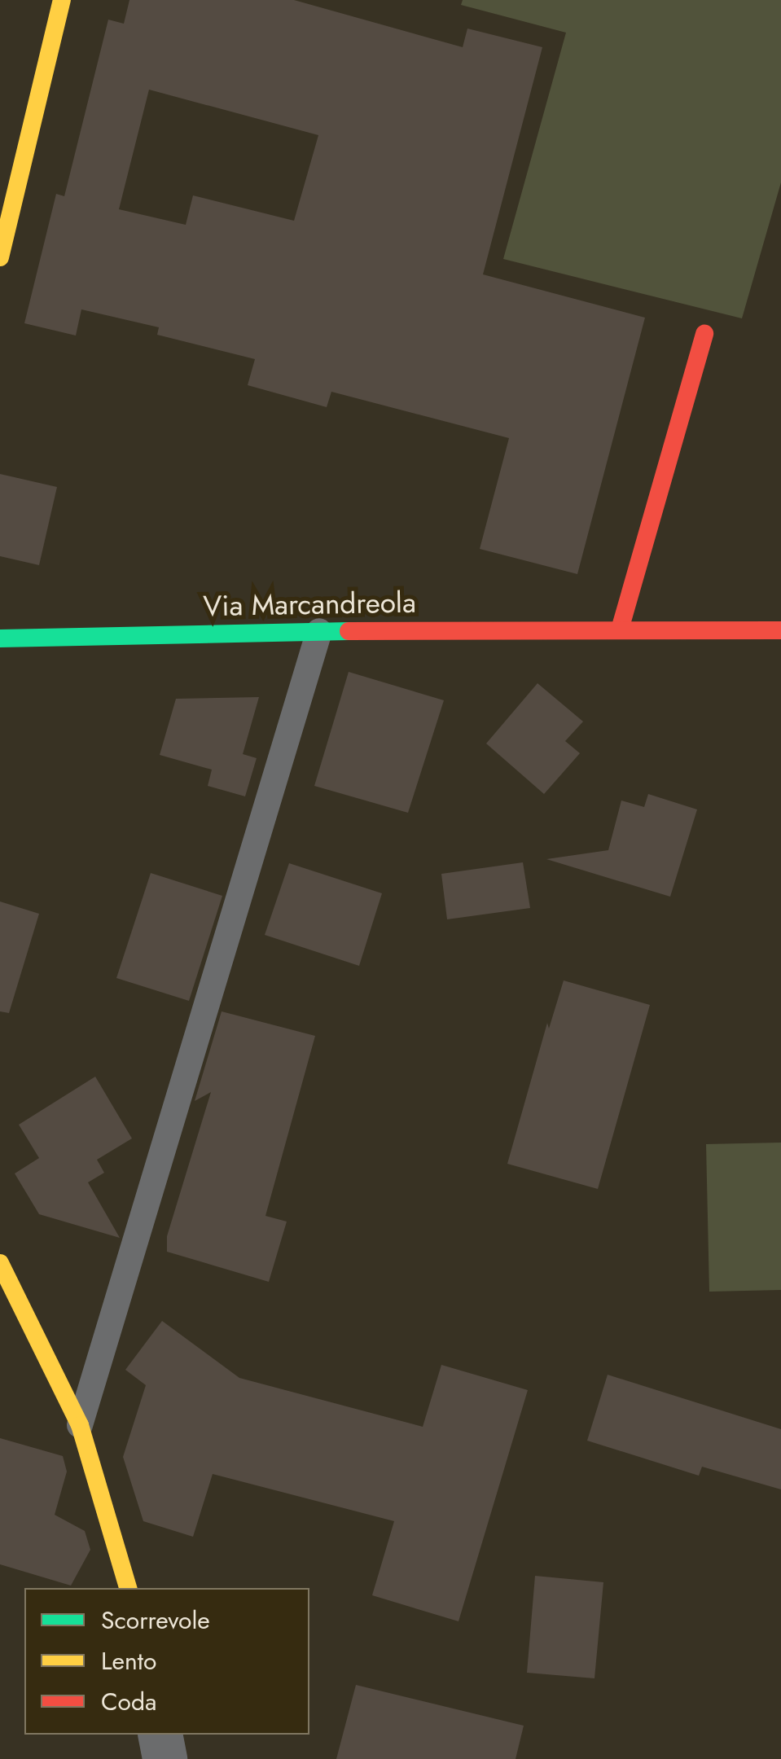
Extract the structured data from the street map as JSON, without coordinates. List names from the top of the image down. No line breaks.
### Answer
{"streets":{"street":["Via Marcandreola"]},"legend":["Scorrevole","Lento","Coda"]}
